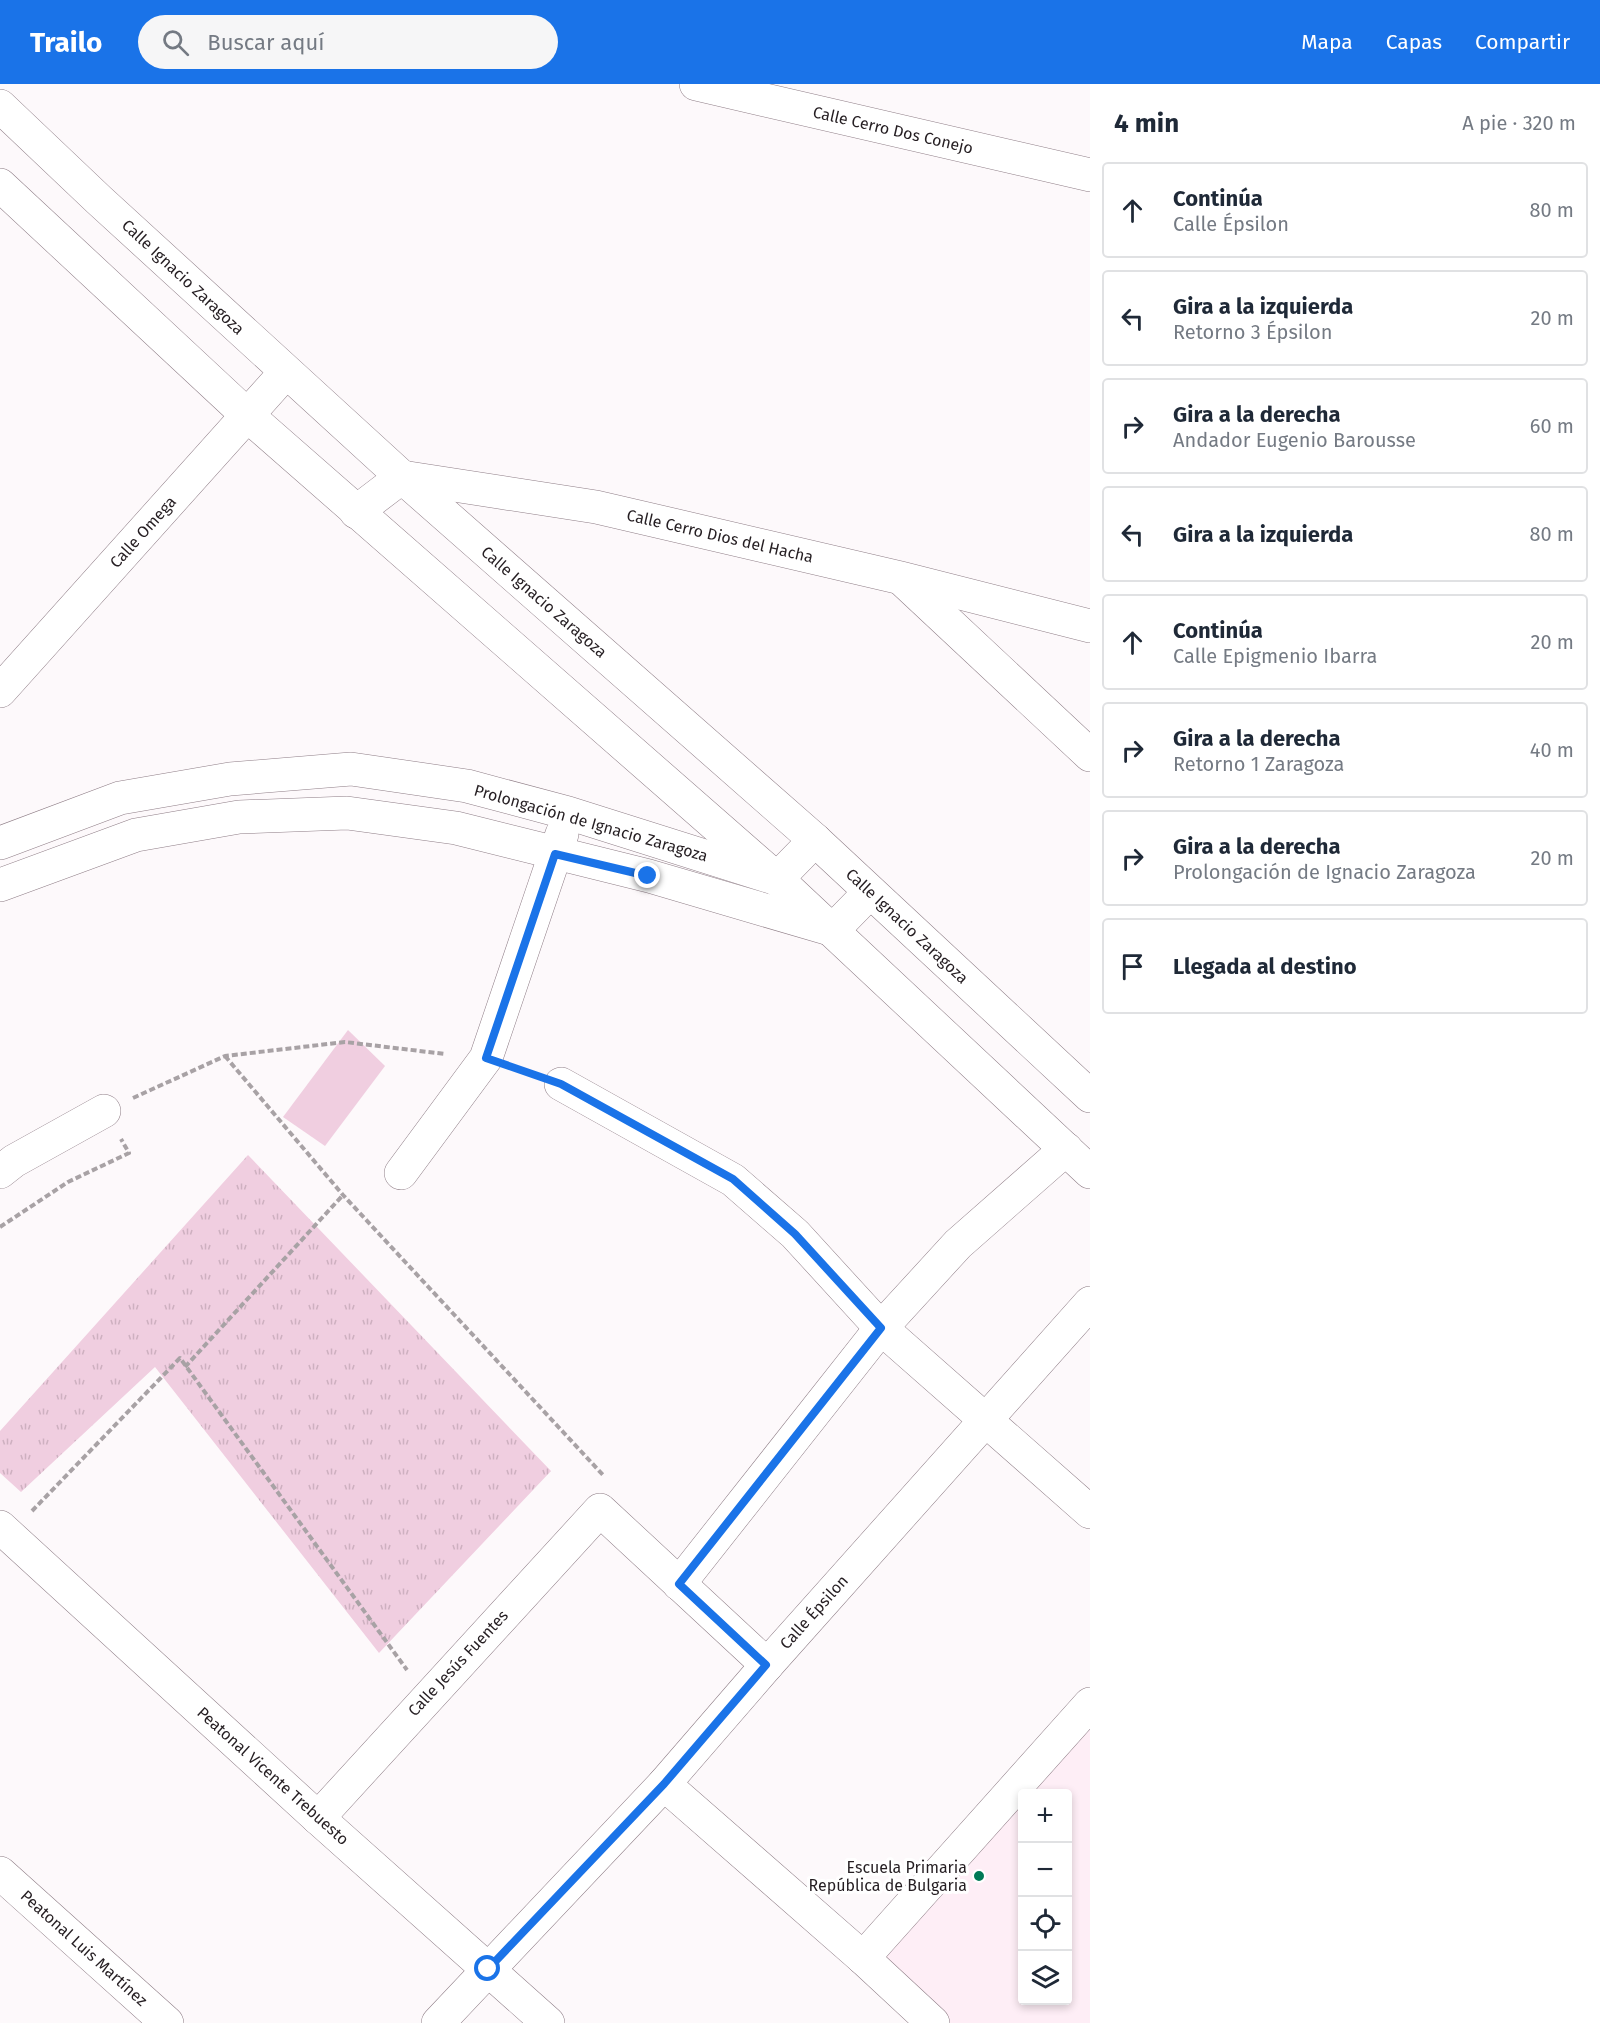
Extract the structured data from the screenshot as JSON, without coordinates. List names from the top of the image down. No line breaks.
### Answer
{"streets":{"street":["Calle Cerro Dos Conejo","Calle Ignacio Zaragoza","Calle Omega","Calle Cerro Dios del Hacha","Prolongación de Ignacio Zaragoza","Calle Épsilon","Calle Jesús Fuentes","Peatonal Vicente Trebuesto","Peatonal Luis Martínez"]},"crossings":[["Calle Ignacio Zaragoza","Calle Omega"],["Calle Ignacio Zaragoza","Calle Cerro Dios del Hacha"],["Calle Épsilon","Peatonal Vicente Trebuesto"],["Calle Jesús Fuentes","Peatonal Vicente Trebuesto"]],"places":["Escuela Primaria República de Bulgaria"],"page":{"header":"Trailo","search":"Buscar aquí","nav":["Mapa","Capas","Compartir"],"heading":["4 min","A pie · 320 m"],"list":[["Continúa","Calle Épsilon","80 m"],["Gira a la izquierda","Retorno 3 Épsilon","20 m"],["Gira a la derecha","Andador Eugenio Barousse","60 m"],["Gira a la izquierda","80 m"],["Continúa","Calle Epigmenio Ibarra","20 m"],["Gira a la derecha","Retorno 1 Zaragoza","40 m"],["Gira a la derecha","Prolongación de Ignacio Zaragoza","20 m"],"Llegada al destino"],"map_buttons":["+","−"]}}
